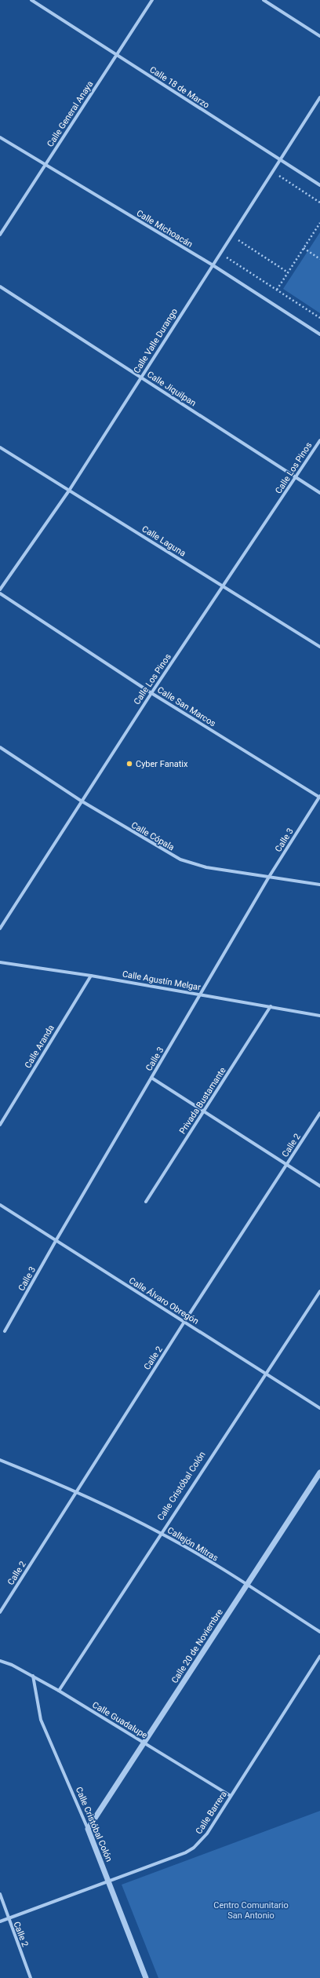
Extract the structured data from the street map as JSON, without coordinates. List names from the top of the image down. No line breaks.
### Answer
{"streets":{"street":["Calle 18 de Marzo","Calle General Anaya","Calle Michoacán","Calle Valle Durango","Calle Jiquilpan","Calle Los Pinos","Calle Laguna","Calle San Marcos","Calle Cópala","Calle 3","Calle Agustín Melgar","Calle Aranda","Privada Bustamante","Calle 2","Calle Álvaro Obregón","Calle Cristóbal Colón","Callejón Mitras","Calle 20 de Noviembre","Calle Guadalupe","Calle Barrera"]},"crossings":[["Calle 18 de Marzo","Calle General Anaya"],["Calle 18 de Marzo","Calle Valle Durango"],["Calle General Anaya","Calle Michoacán"],["Calle Michoacán","Calle Valle Durango"],["Calle Valle Durango","Calle Jiquilpan"],["Calle Valle Durango","Calle Laguna"],["Calle Jiquilpan","Calle Los Pinos"],["Calle Los Pinos","Calle Laguna"],["Calle Los Pinos","Calle San Marcos"],["Calle Los Pinos","Calle Cópala"],["Calle San Marcos","Calle 3"],["Calle Cópala","Calle 3"],["Calle 3","Calle Agustín Melgar"],["Calle 3","Calle Álvaro Obregón"],["Calle Agustín Melgar","Calle Aranda"],["Calle Agustín Melgar","Privada Bustamante"],["Calle 2","Calle Álvaro Obregón"],["Calle 2","Callejón Mitras"],["Calle 2","Calle Barrera"],["Calle Álvaro Obregón","Calle Cristóbal Colón"],["Calle Cristóbal Colón","Callejón Mitras"],["Calle Cristóbal Colón","Calle 20 de Noviembre"],["Calle Cristóbal Colón","Calle Guadalupe"],["Calle Cristóbal Colón","Calle Barrera"],["Callejón Mitras","Calle 20 de Noviembre"],["Calle 20 de Noviembre","Calle Guadalupe"],["Calle Guadalupe","Calle Barrera"]],"parks":["Centro Comunitario San Antonio"],"places":["Cyber Fanatix"]}
